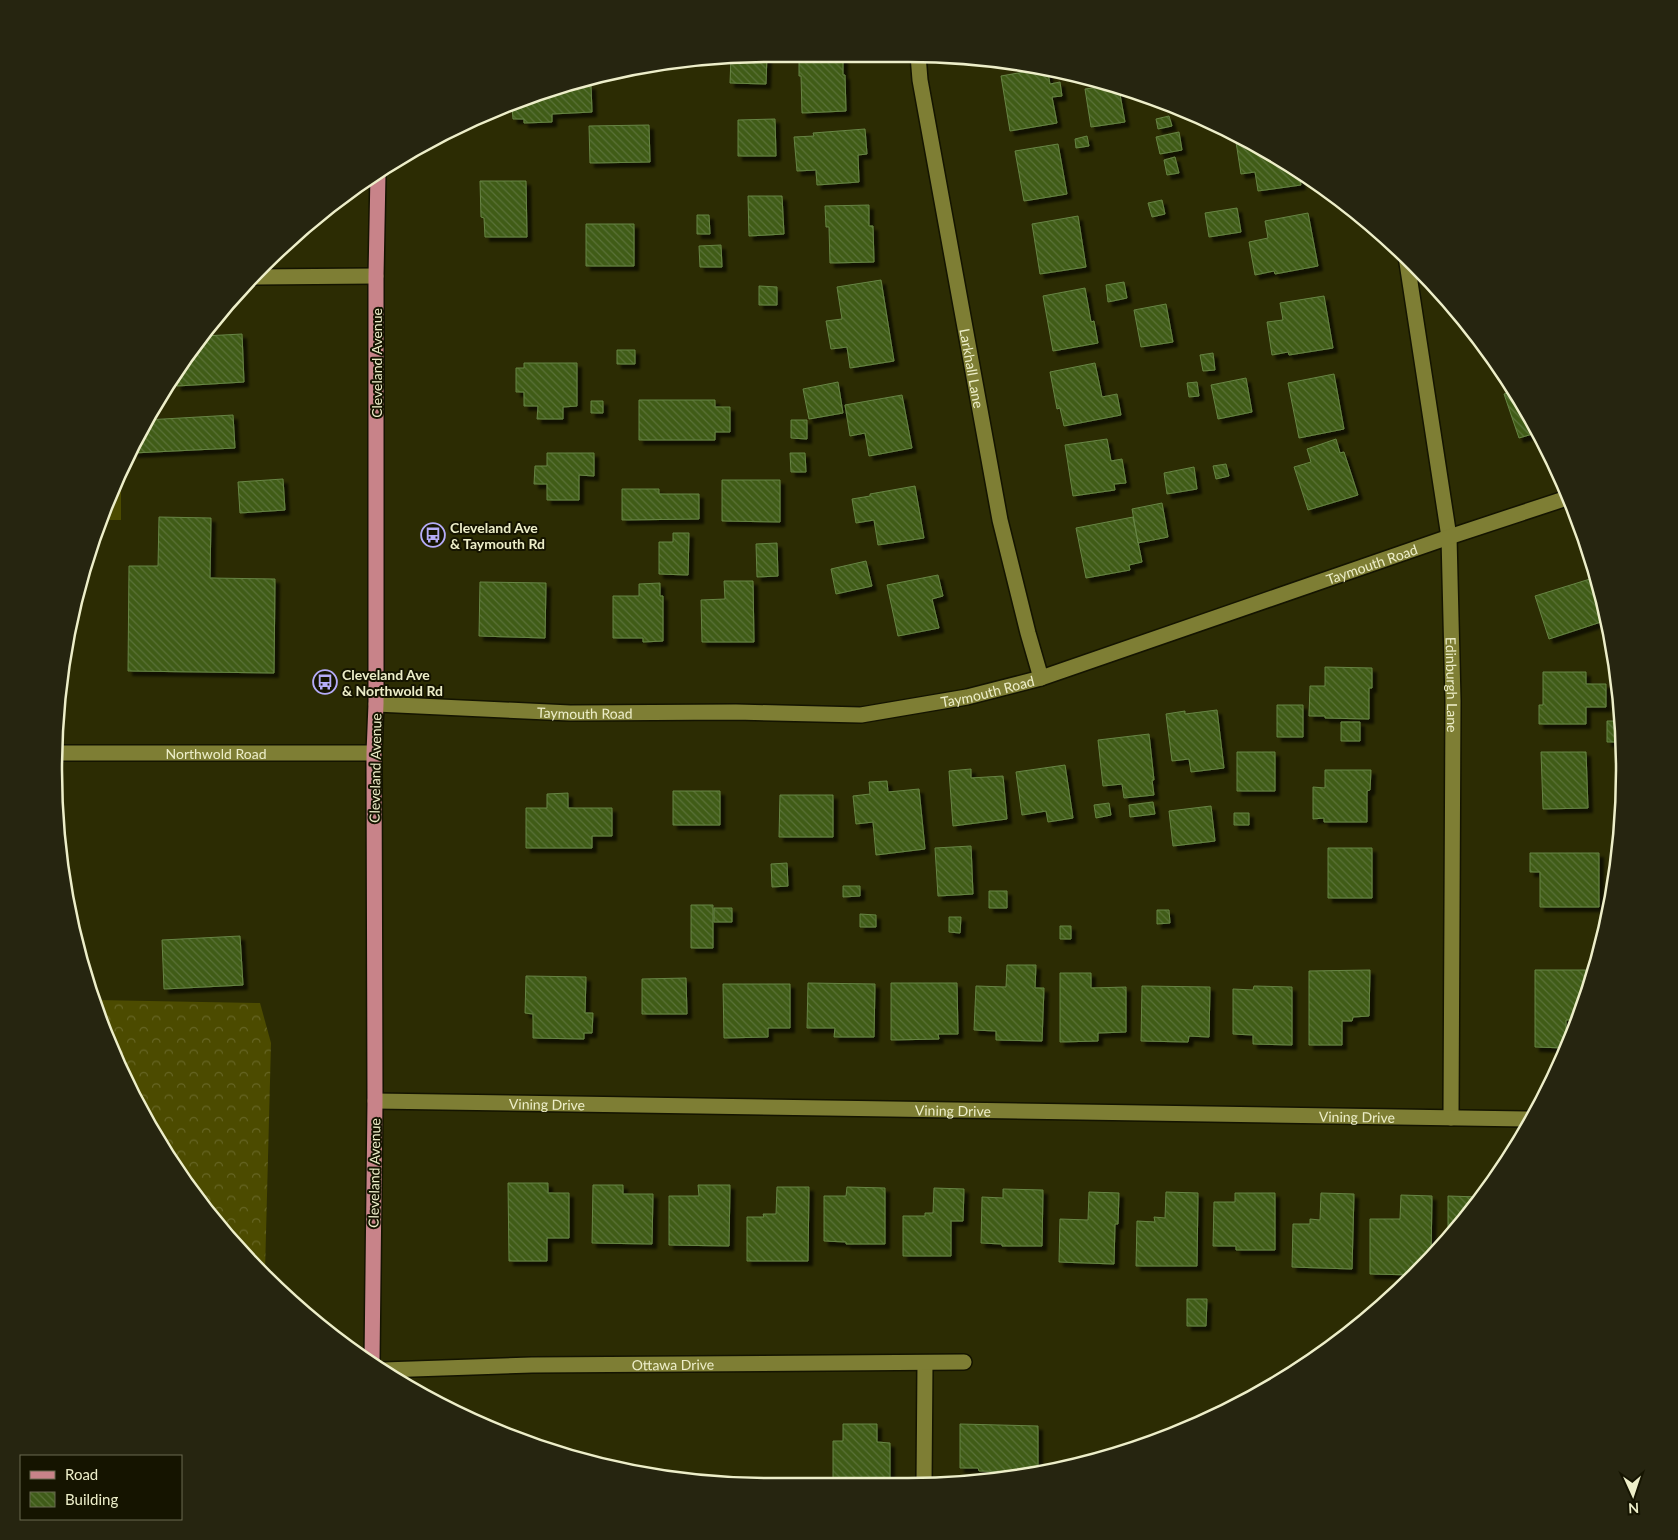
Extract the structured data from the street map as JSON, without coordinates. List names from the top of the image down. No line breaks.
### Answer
{"streets":{"main road":["Cleveland Avenue"],"street":["Larkhall Lane","Taymouth Road","Edinburgh Lane","Northwold Road","Vining Drive","Ottawa Drive"]},"crossings":[["Cleveland Avenue","Taymouth Road"],["Cleveland Avenue","Northwold Road"],["Cleveland Avenue","Vining Drive"],["Larkhall Lane","Taymouth Road"],["Taymouth Road","Edinburgh Lane"],["Edinburgh Lane","Vining Drive"]],"places":{"bus stop":["Cleveland Ave & Taymouth Rd","Cleveland Ave & Northwold Rd"]},"legend":["Road","Building"],"north":"bottom"}
